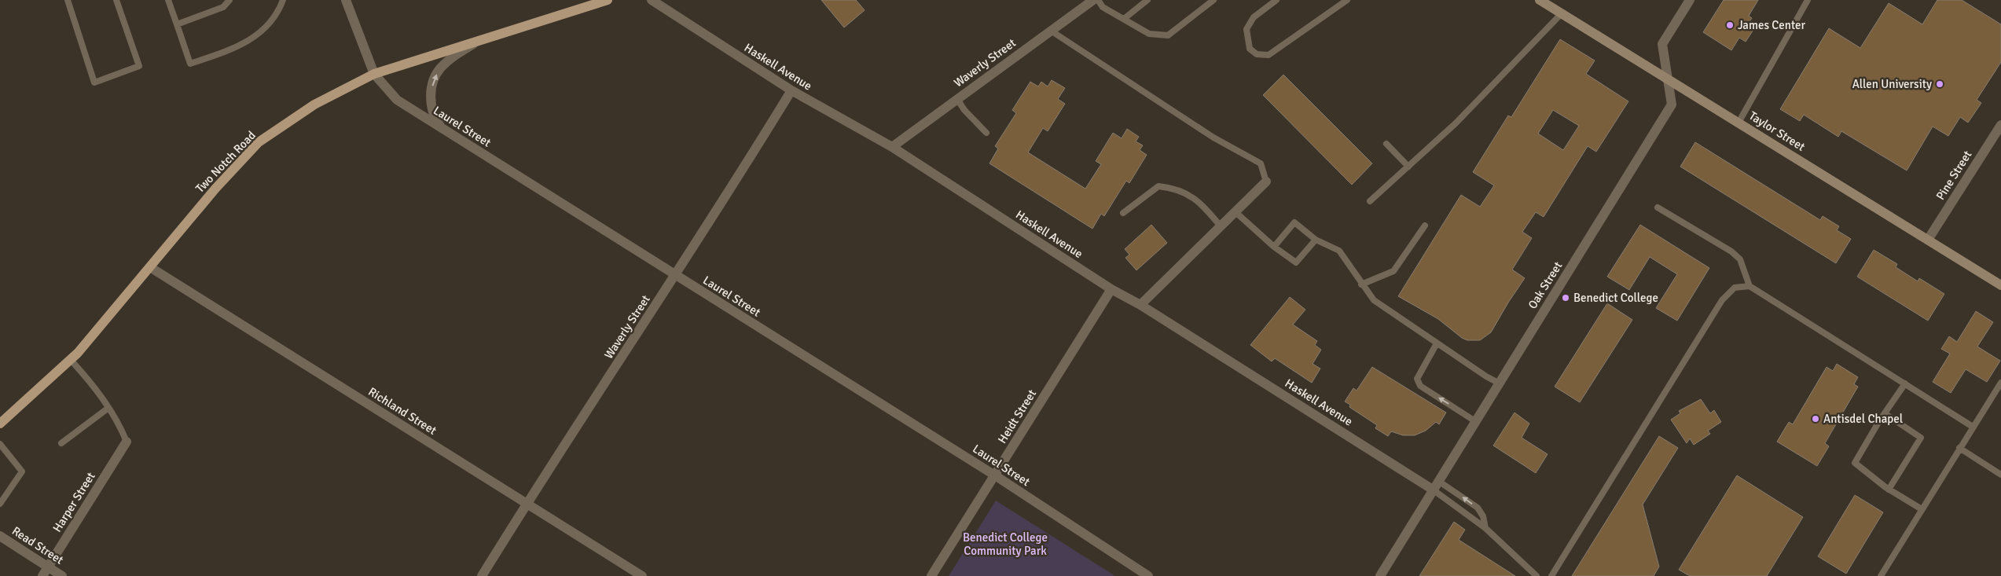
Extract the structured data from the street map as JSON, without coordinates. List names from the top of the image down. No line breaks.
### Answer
{"streets":{"main road":["Taylor Street","Two Notch Road"],"street":["Waverly Street","Haskell Avenue","Laurel Street","Pine Street","Oak Street","Richland Street","Heidt Street","Harper Street","Read Street"]},"crossings":[["Waverly Street","Haskell Avenue"],["Waverly Street","Laurel Street"],["Waverly Street","Richland Street"],["Haskell Avenue","Oak Street"],["Haskell Avenue","Heidt Street"],["Laurel Street","Two Notch Road"],["Laurel Street","Heidt Street"],["Taylor Street","Pine Street"],["Taylor Street","Oak Street"],["Two Notch Road","Richland Street"],["Harper Street","Read Street"]],"parks":["Benedict College Community Park"],"places":["James Center","Allen University","Benedict College","Antisdel Chapel"]}
